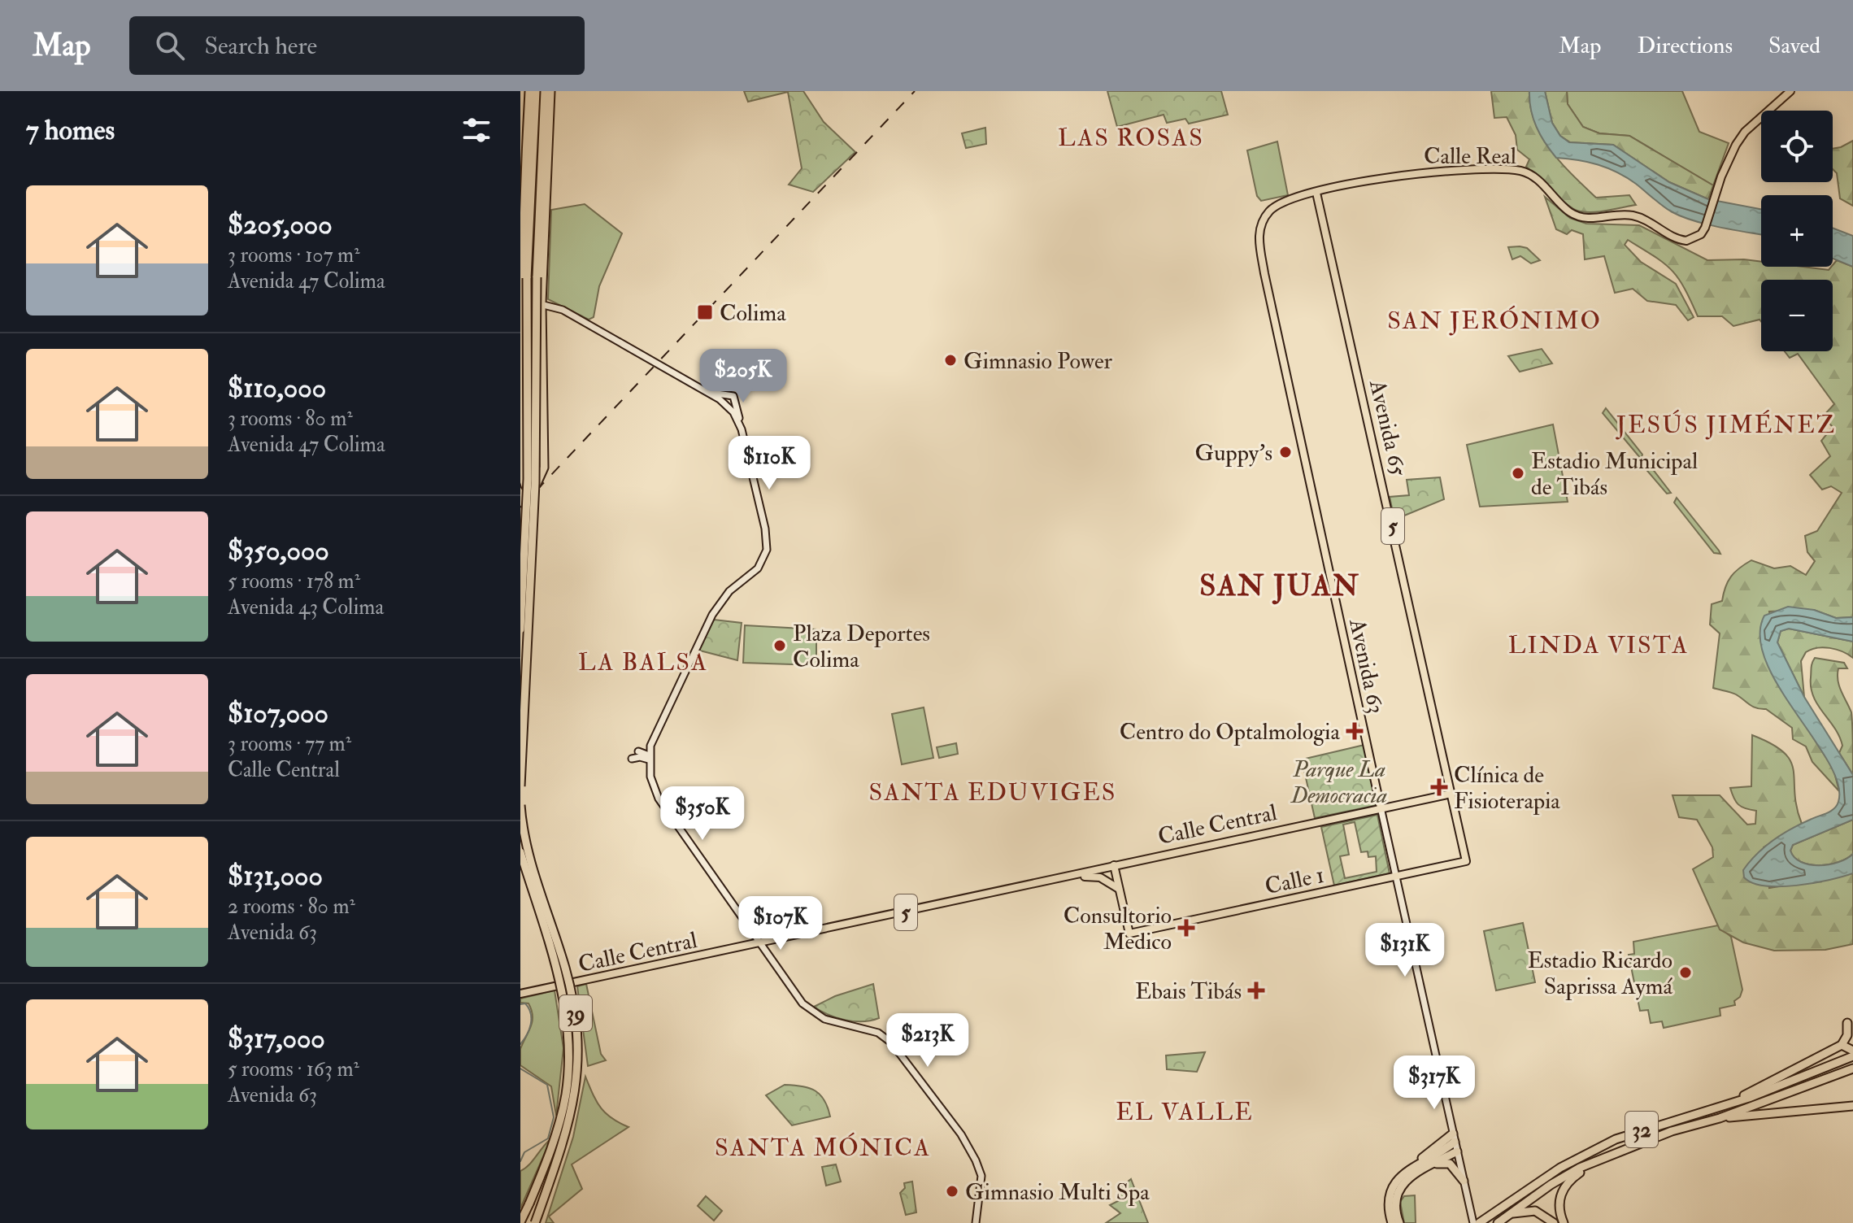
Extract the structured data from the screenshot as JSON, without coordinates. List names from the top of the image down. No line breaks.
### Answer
{"streets":{"highway":["39","32"],"main road":["Calle Real","Avenida 65","5","Avenida 63","Calle Central","Calle 1"]},"crossings":[["Calle Real","Avenida 65"],["Calle Real","Avenida 63"],["Avenida 65","Avenida 63"],["Avenida 65","Calle Central"],["Avenida 65","Calle 1"],["5","Calle Central"],["5","Calle 1"],["Avenida 63","Calle Central"],["Avenida 63","Calle 1"],["Calle Central","Calle 1"]],"districts":["LAS ROSAS","SAN JERÓNIMO","JESÚS JIMÉNEZ","SAN JUAN","LINDA VISTA","LA BALSA","SANTA EDUVIGES","EL VALLE","SANTA MÓNICA"],"parks":["Parque La Democracia"],"places":{"transit":["Colima"],"other":["Gimnasio Power","Guppy's","Estadio Municipal de Tibás","Plaza Deportes Colima","Estadio Ricardo Saprissa Aymá","Gimnasio Multi Spa"],"health":["Centro do Optalmologia","Clínica de Fisioterapia","Consultorio Medico","Ebais Tibás"]},"page":{"header":"Map","search":"Search here","nav":["Map","Directions","Saved"],"heading":"7 homes","map_buttons":["+","−"],"list":[{"name":"$205,000","note":"3 rooms · 107 m² · Avenida 47 Colima"},{"name":"$110,000","note":"3 rooms · 80 m² · Avenida 47 Colima"},{"name":"$350,000","note":"5 rooms · 178 m² · Avenida 43 Colima"},{"name":"$107,000","note":"3 rooms · 77 m² · Calle Central"},{"name":"$131,000","note":"2 rooms · 80 m² · Avenida 63"},{"name":"$317,000","note":"5 rooms · 163 m² · Avenida 63"}],"price":["$205K","$110K","$350K","$107K","$131K","$213K","$317K"]}}
